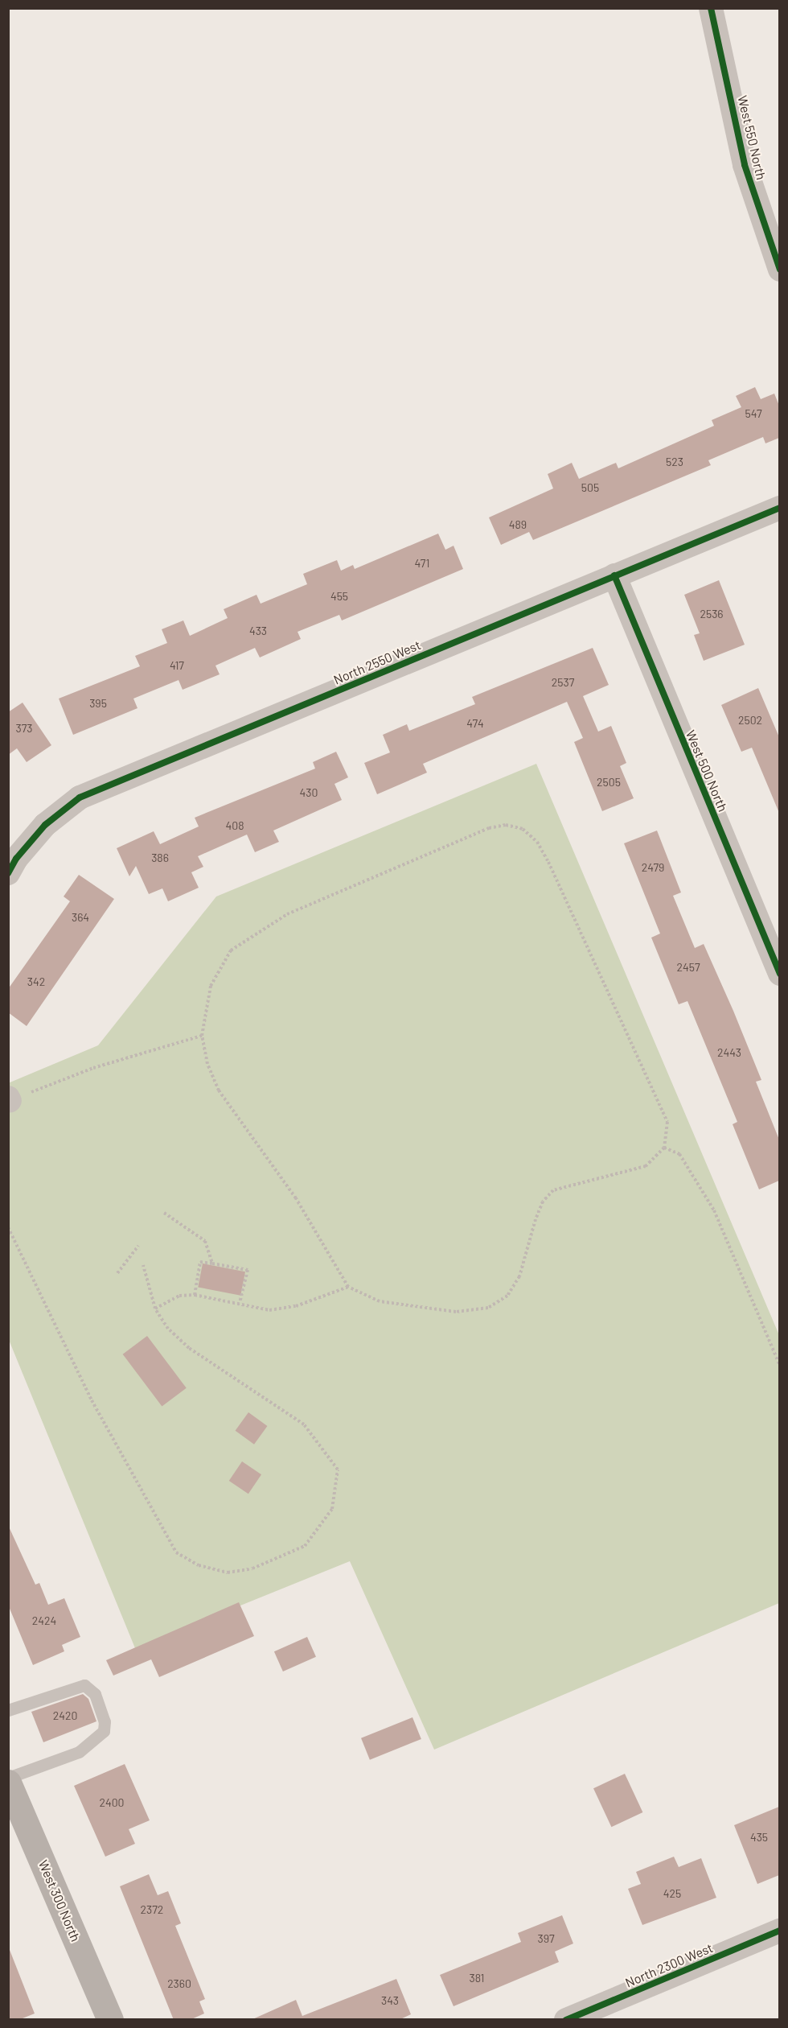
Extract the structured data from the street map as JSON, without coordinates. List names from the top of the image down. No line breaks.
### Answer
{"streets":{"main road":["West 300 North"],"street":["West 550 North","North 2550 West","West 500 North","North 2300 West"]},"crossings":[["North 2550 West","West 500 North"]],"house_numbers":["547","523","505","489","471","455","2536","433","417","2537","395","2502","474","373","2505","430","408","386","2479","364","2457","342","2443","2424","2420","2400","435","425","2372","397","381","2360","343"]}
